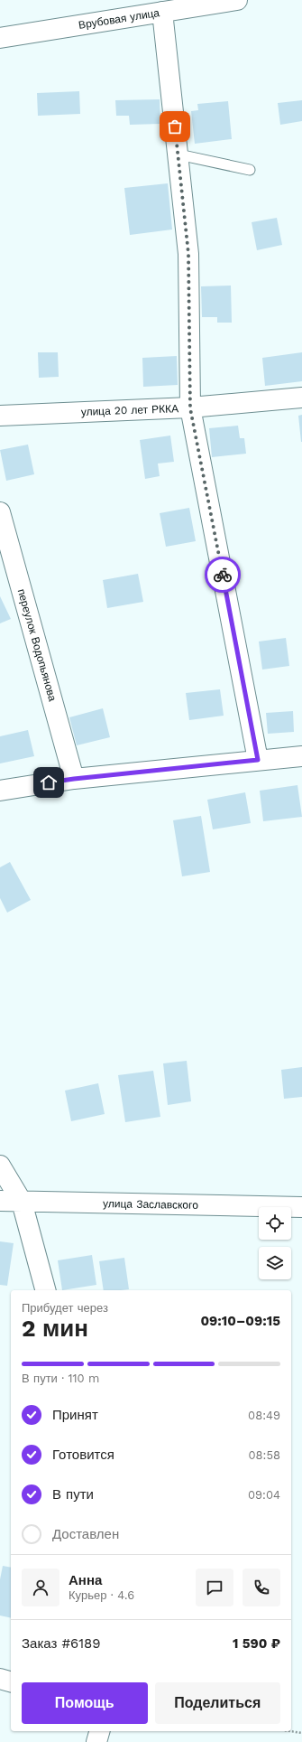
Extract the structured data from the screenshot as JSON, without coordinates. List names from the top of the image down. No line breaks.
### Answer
{"streets":{"street":["Врубовая улица","улица 20 лет РККА","переулок Водопьянова","улица Заславского"]},"page":{"heading":["2 мин","Прибудет через","09:10–09:15"],"panel":["Анна","Курьер · 4.6","Заказ #6189","1 590 ₽"],"bar":"В пути · 110 m","list":[["Принят","08:49"],["Готовится","08:58"],["В пути","09:04"],"Доставлен"],"buttons":["Помощь","Поделиться"]}}
